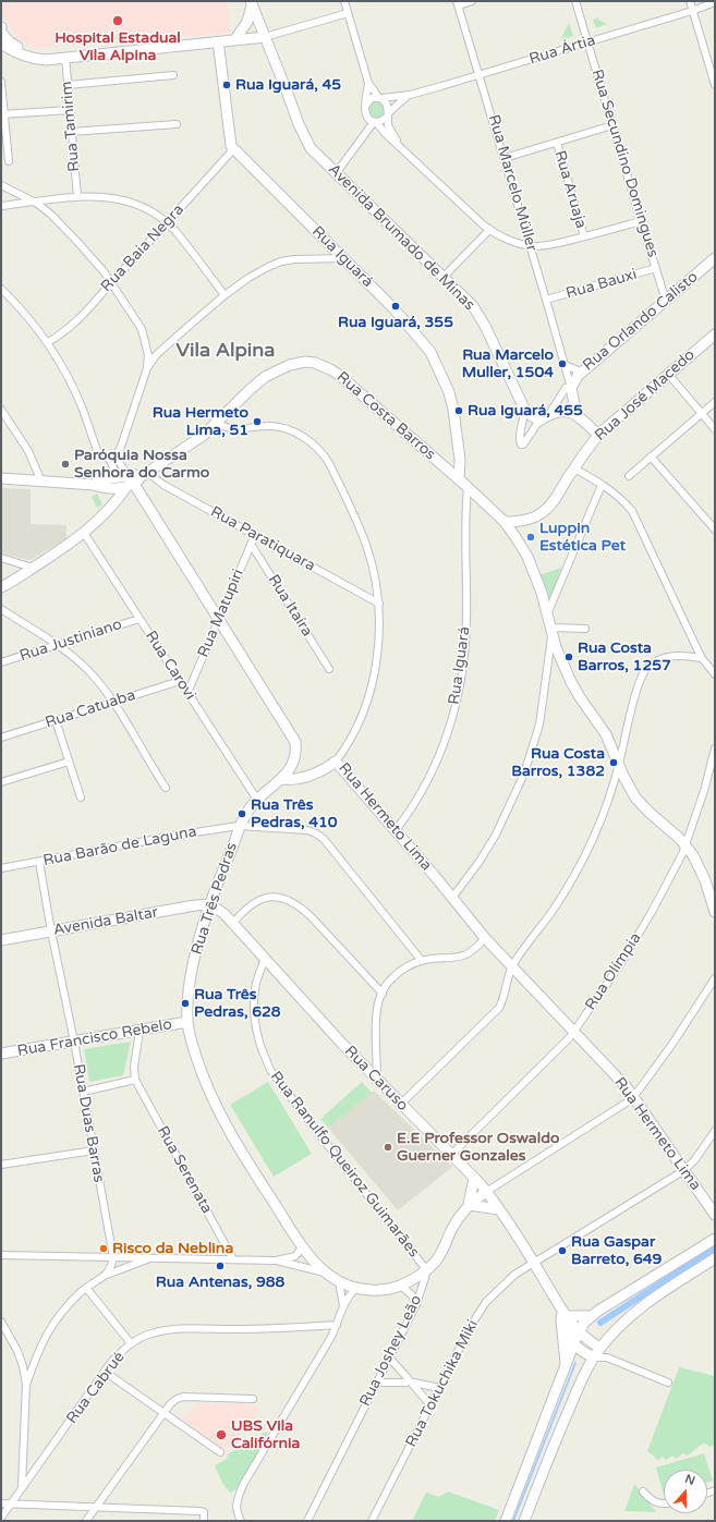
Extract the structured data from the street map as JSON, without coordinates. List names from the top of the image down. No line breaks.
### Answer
{"streets":{"street":["Rua Ártia","Rua Tamirim","Rua Secundino Domingues","Rua Marcelo Müller","Rua Aruaja","Avenida Brumado de Minas","Rua Baia Negra","Rua Iguará","Rua Bauxi","Rua Orlando Calisto","Rua José Macedo","Rua Costa Barros","Rua Paratiquara","Rua Itaíra","Rua Matupiri","Rua Justiniano","Rua Carovi","Rua Catuaba","Rua Hermeto Lima","Rua Barão de Laguna","Rua Três Pedras","Avenida Baltar","Rua Olímpia","Rua Francisco Rebelo","Rua Caruso","Rua Duas Barras","Rua Ranulfo Queiroz Guimarães","Rua Serenata","Rua Joshey Leão","Rua Tokuchika Miki","Rua Cabrué"]},"crossings":[["Rua Ártia","Rua Secundino Domingues"],["Rua Ártia","Rua Marcelo Müller"],["Rua Secundino Domingues","Rua Bauxi"],["Rua Secundino Domingues","Rua Orlando Calisto"],["Rua Marcelo Müller","Rua Bauxi"],["Rua Marcelo Müller","Rua Orlando Calisto"],["Rua Baia Negra","Rua Iguará"],["Rua Iguará","Rua Costa Barros"],["Rua Iguará","Rua Hermeto Lima"],["Rua José Macedo","Rua Costa Barros"],["Rua Costa Barros","Rua Paratiquara"],["Rua Costa Barros","Rua Carovi"],["Rua Costa Barros","Rua Hermeto Lima"],["Rua Costa Barros","Rua Três Pedras"],["Rua Costa Barros","Rua Olímpia"],["Rua Paratiquara","Rua Matupiri"],["Rua Paratiquara","Rua Hermeto Lima"],["Rua Itaíra","Rua Matupiri"],["Rua Matupiri","Rua Carovi"],["Rua Matupiri","Rua Três Pedras"],["Rua Justiniano","Rua Carovi"],["Rua Carovi","Rua Catuaba"],["Rua Carovi","Rua Três Pedras"],["Rua Hermeto Lima","Rua Olímpia"],["Rua Hermeto Lima","Rua Tokuchika Miki"],["Rua Barão de Laguna","Rua Três Pedras"],["Rua Barão de Laguna","Rua Duas Barras"],["Rua Três Pedras","Avenida Baltar"],["Rua Três Pedras","Rua Francisco Rebelo"],["Rua Três Pedras","Rua Caruso"],["Rua Três Pedras","Rua Ranulfo Queiroz Guimarães"],["Rua Três Pedras","Rua Joshey Leão"],["Avenida Baltar","Rua Caruso"],["Avenida Baltar","Rua Duas Barras"],["Rua Olímpia","Rua Caruso"],["Rua Francisco Rebelo","Rua Duas Barras"],["Rua Caruso","Rua Ranulfo Queiroz Guimarães"],["Rua Caruso","Rua Joshey Leão"],["Rua Caruso","Rua Tokuchika Miki"],["Rua Ranulfo Queiroz Guimarães","Rua Joshey Leão"]],"districts":["Vila Alpina"],"places":["Hospital Estadual Vila Alpina","Rua Iguará, 45","Rua Iguará, 355","Rua Marcelo Muller, 1504","Rua Iguará, 455","Rua Hermeto Lima, 51","Paróquia Nossa Senhora do Carmo","Luppin Estética Pet","Rua Costa Barros, 1257","Rua Costa Barros, 1382","Rua Três Pedras, 410","Rua Três Pedras, 628","E.E Professor Oswaldo Guerner Gonzales","Risco da Neblina","Rua Gaspar Barreto, 649","Rua Antenas, 988","UBS Vila Califórnia"],"north":"top"}
